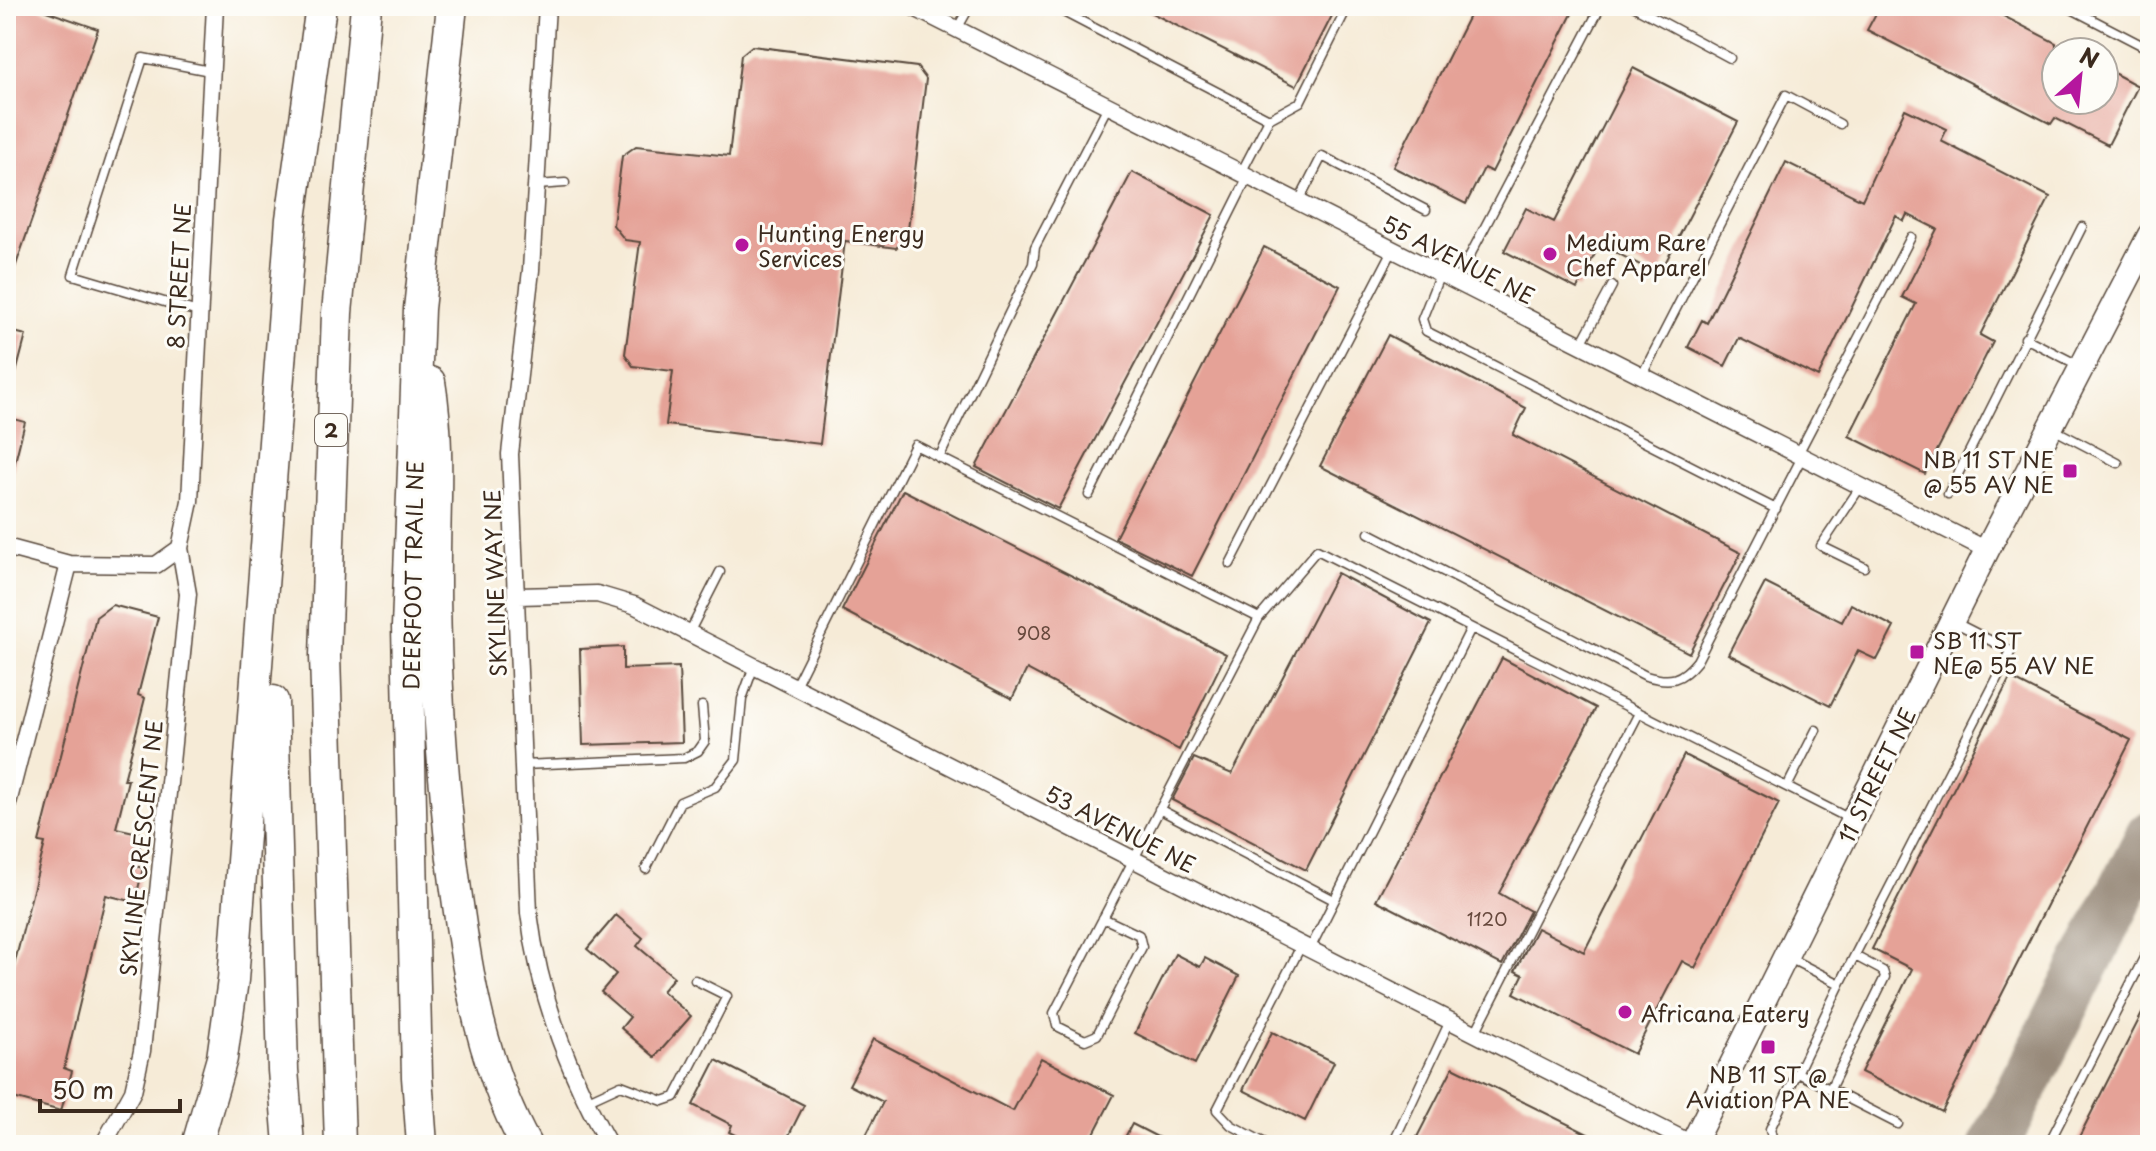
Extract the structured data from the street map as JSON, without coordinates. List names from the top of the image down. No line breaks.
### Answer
{"streets":{"highway":["2","DEERFOOT TRAIL NE"],"street":["55 AVENUE NE","8 STREET NE","SKYLINE WAY NE","11 STREET NE","53 AVENUE NE","SKYLINE CRESCENT NE"]},"crossings":[["55 AVENUE NE","11 STREET NE"],["8 STREET NE","SKYLINE CRESCENT NE"],["SKYLINE WAY NE","53 AVENUE NE"],["11 STREET NE","53 AVENUE NE"]],"places":{"other":["Hunting Energy Services","Medium Rare Chef Apparel","Africana Eatery"],"transit":["NB 11 ST NE @ 55 AV NE","SB 11 ST NE@ 55 AV NE","NB 11 ST @ Aviation PA NE"]},"house_numbers":["908","1120"],"scale_bar":"50 m","north":"top right"}
